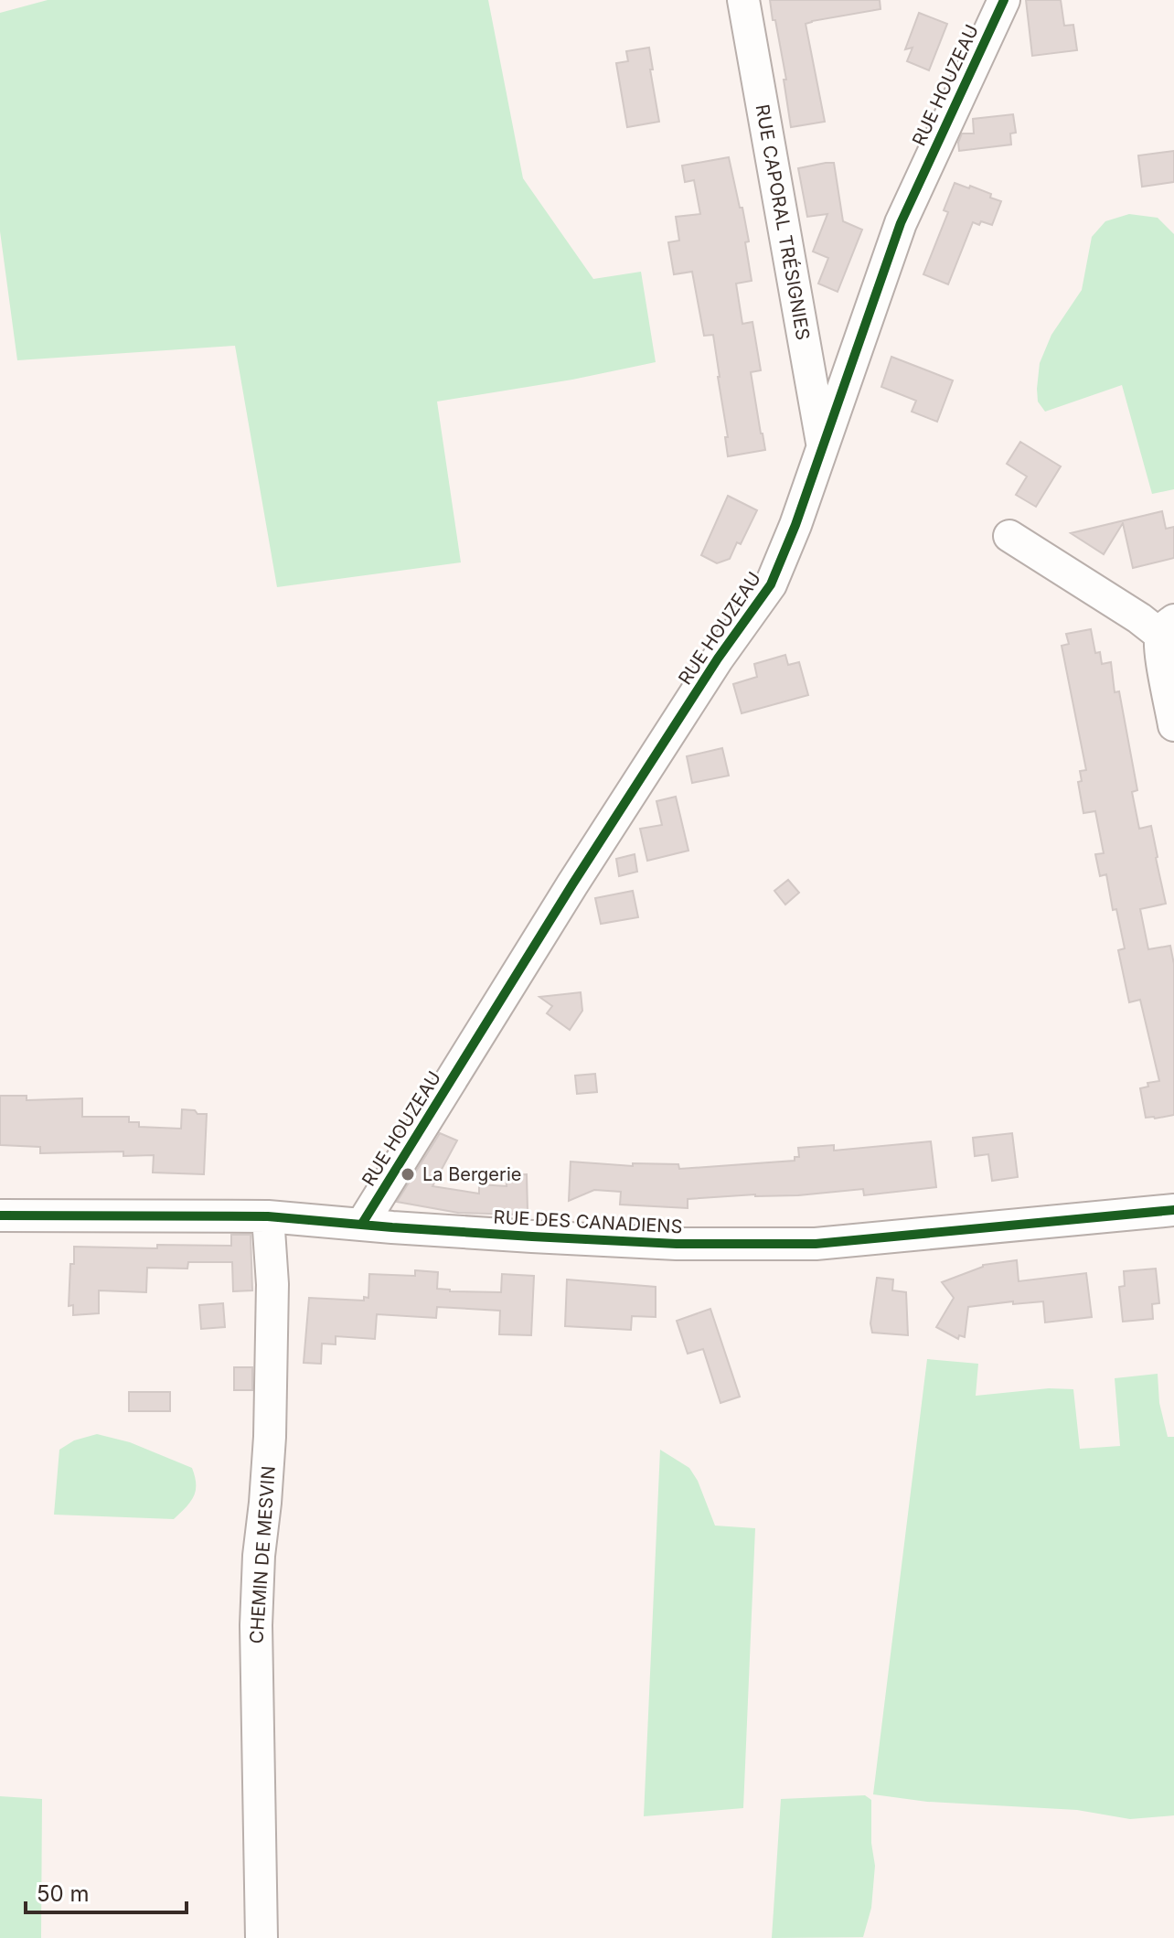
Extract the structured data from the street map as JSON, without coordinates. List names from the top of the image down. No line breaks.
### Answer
{"streets":{"street":["RUE HOUZEAU","RUE CAPORAL TRÉSIGNIES","RUE DES CANADIENS","CHEMIN DE MESVIN"]},"crossings":[["RUE HOUZEAU","RUE CAPORAL TRÉSIGNIES"],["RUE HOUZEAU","RUE DES CANADIENS"],["RUE DES CANADIENS","CHEMIN DE MESVIN"]],"places":["La Bergerie"],"scale_bar":"50 m"}
